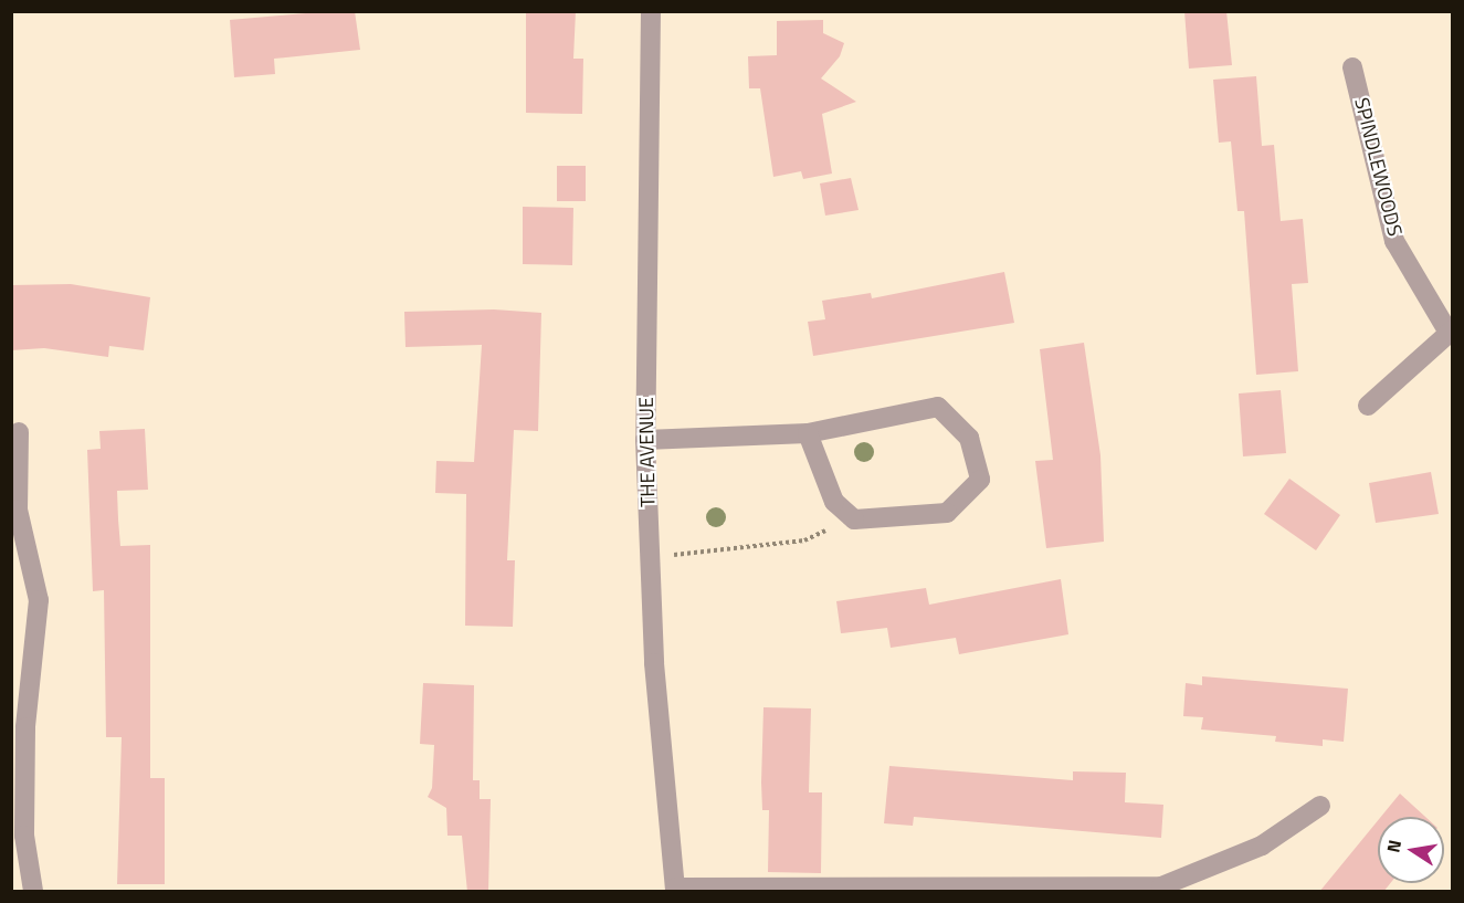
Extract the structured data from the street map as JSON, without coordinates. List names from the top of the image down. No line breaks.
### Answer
{"streets":{"street":["SPINDLEWOODS","THE AVENUE"]},"north":"left"}
